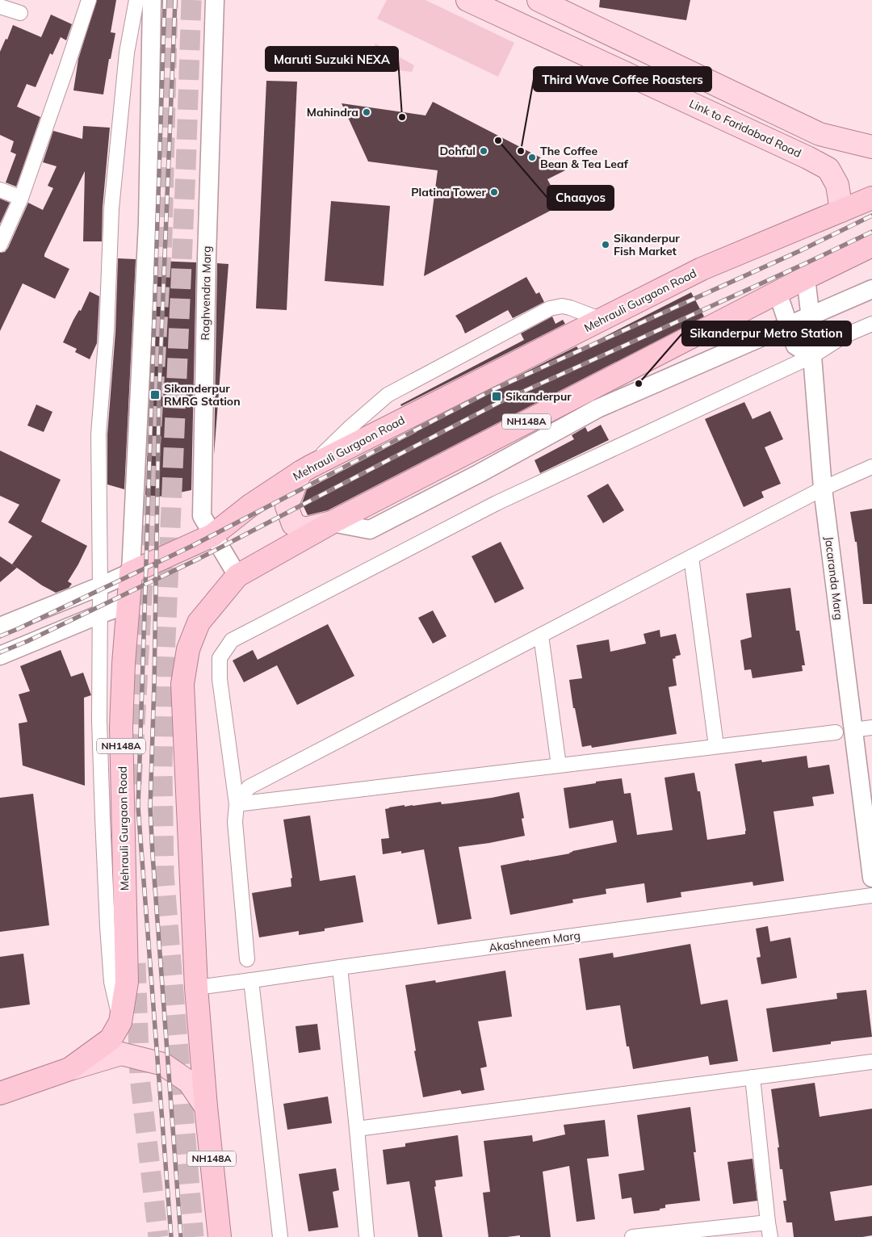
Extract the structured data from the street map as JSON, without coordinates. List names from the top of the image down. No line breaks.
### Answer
{"streets":{"highway":["Mehrauli Gurgaon Road","NH148A"],"main road":["Link to Faridabad Road"],"street":["Raghvendra Marg","Jacaranda Marg","Akashneem Marg"]},"crossings":[["Link to Faridabad Road","Mehrauli Gurgaon Road"],["Raghvendra Marg","Mehrauli Gurgaon Road"],["Raghvendra Marg","NH148A"],["NH148A","Jacaranda Marg"],["NH148A","Akashneem Marg"]],"places":{"other":["Mahindra","Maruti Suzuki NEXA","Chaayos","Dohful","Third Wave Coffee Roasters","The Coffee Bean & Tea Leaf","Platina Tower","Sikanderpur Fish Market","Sikanderpur Metro Station"],"transit":["Sikanderpur RMRG Station","Sikanderpur"]}}
